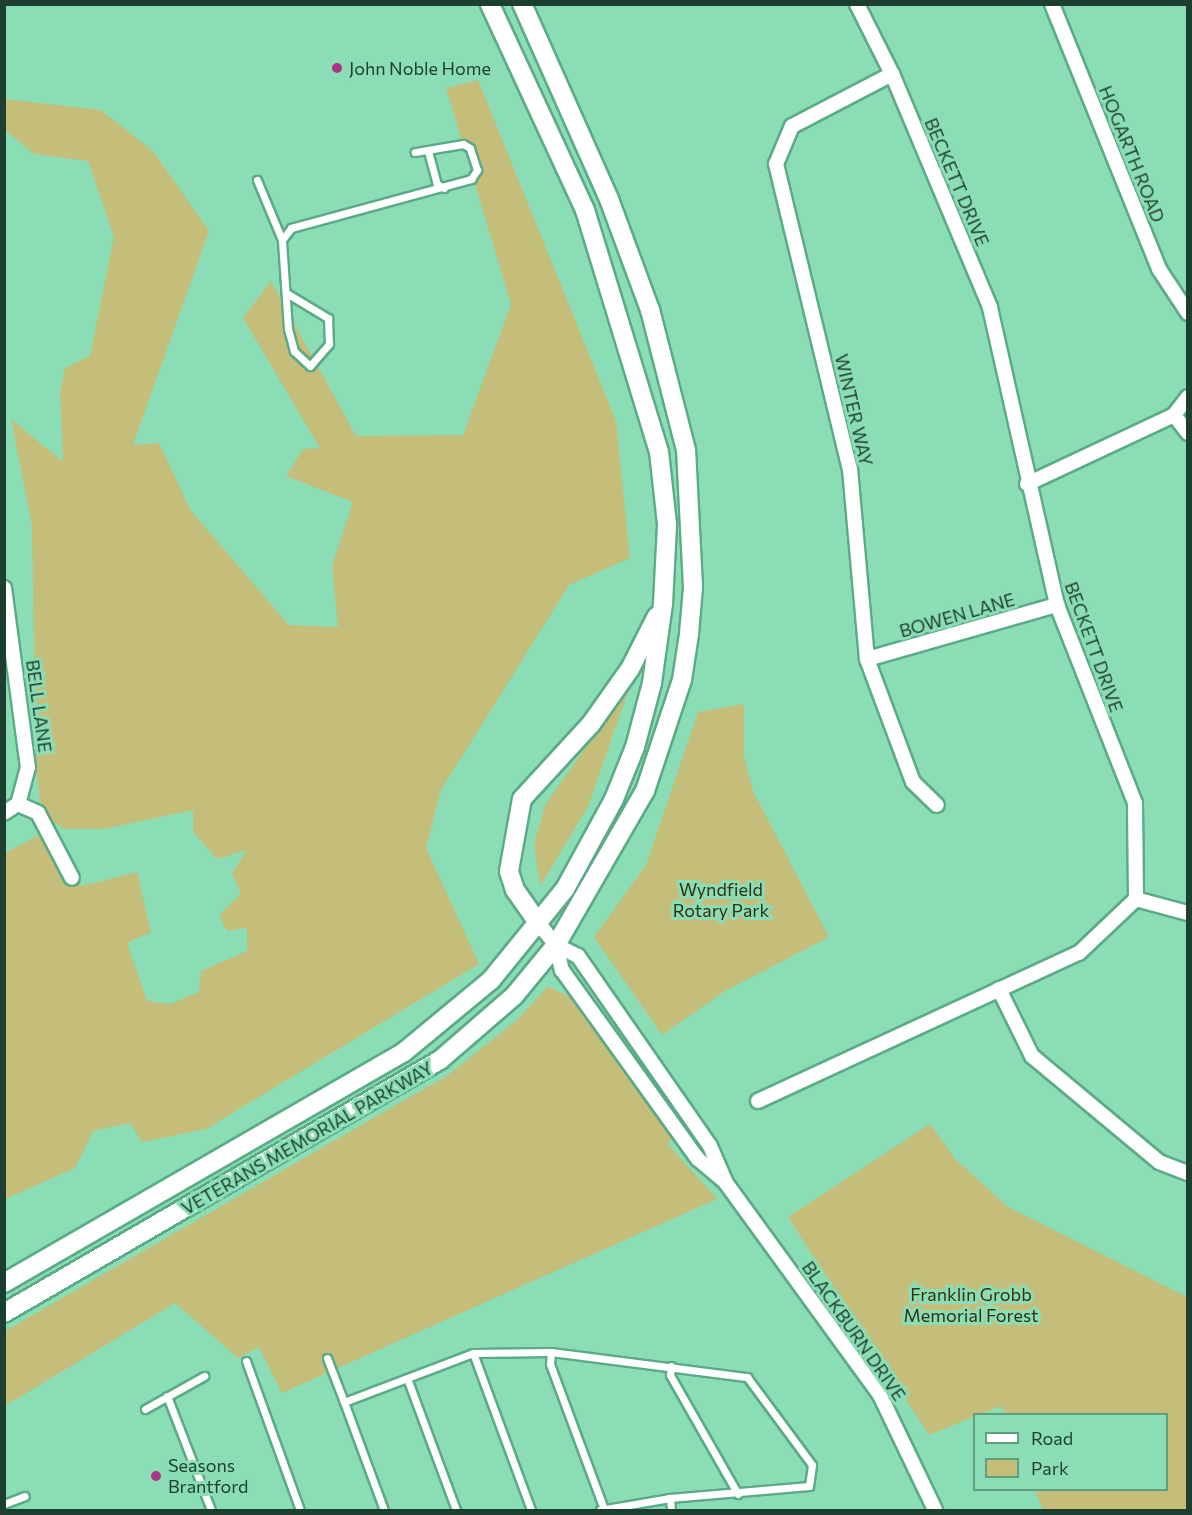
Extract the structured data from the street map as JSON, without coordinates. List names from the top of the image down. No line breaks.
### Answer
{"streets":{"main road":["VETERANS MEMORIAL PARKWAY"],"street":["HOGARTH ROAD","BECKETT DRIVE","WINTER WAY","BOWEN LANE","BELL LANE","BLACKBURN DRIVE"]},"crossings":[["BECKETT DRIVE","WINTER WAY"],["BECKETT DRIVE","BOWEN LANE"],["WINTER WAY","BOWEN LANE"],["VETERANS MEMORIAL PARKWAY","BLACKBURN DRIVE"]],"parks":["Wyndfield Rotary Park","Franklin Grobb Memorial Forest"],"places":["John Noble Home","Seasons Brantford"],"legend":["Road","Park"]}
